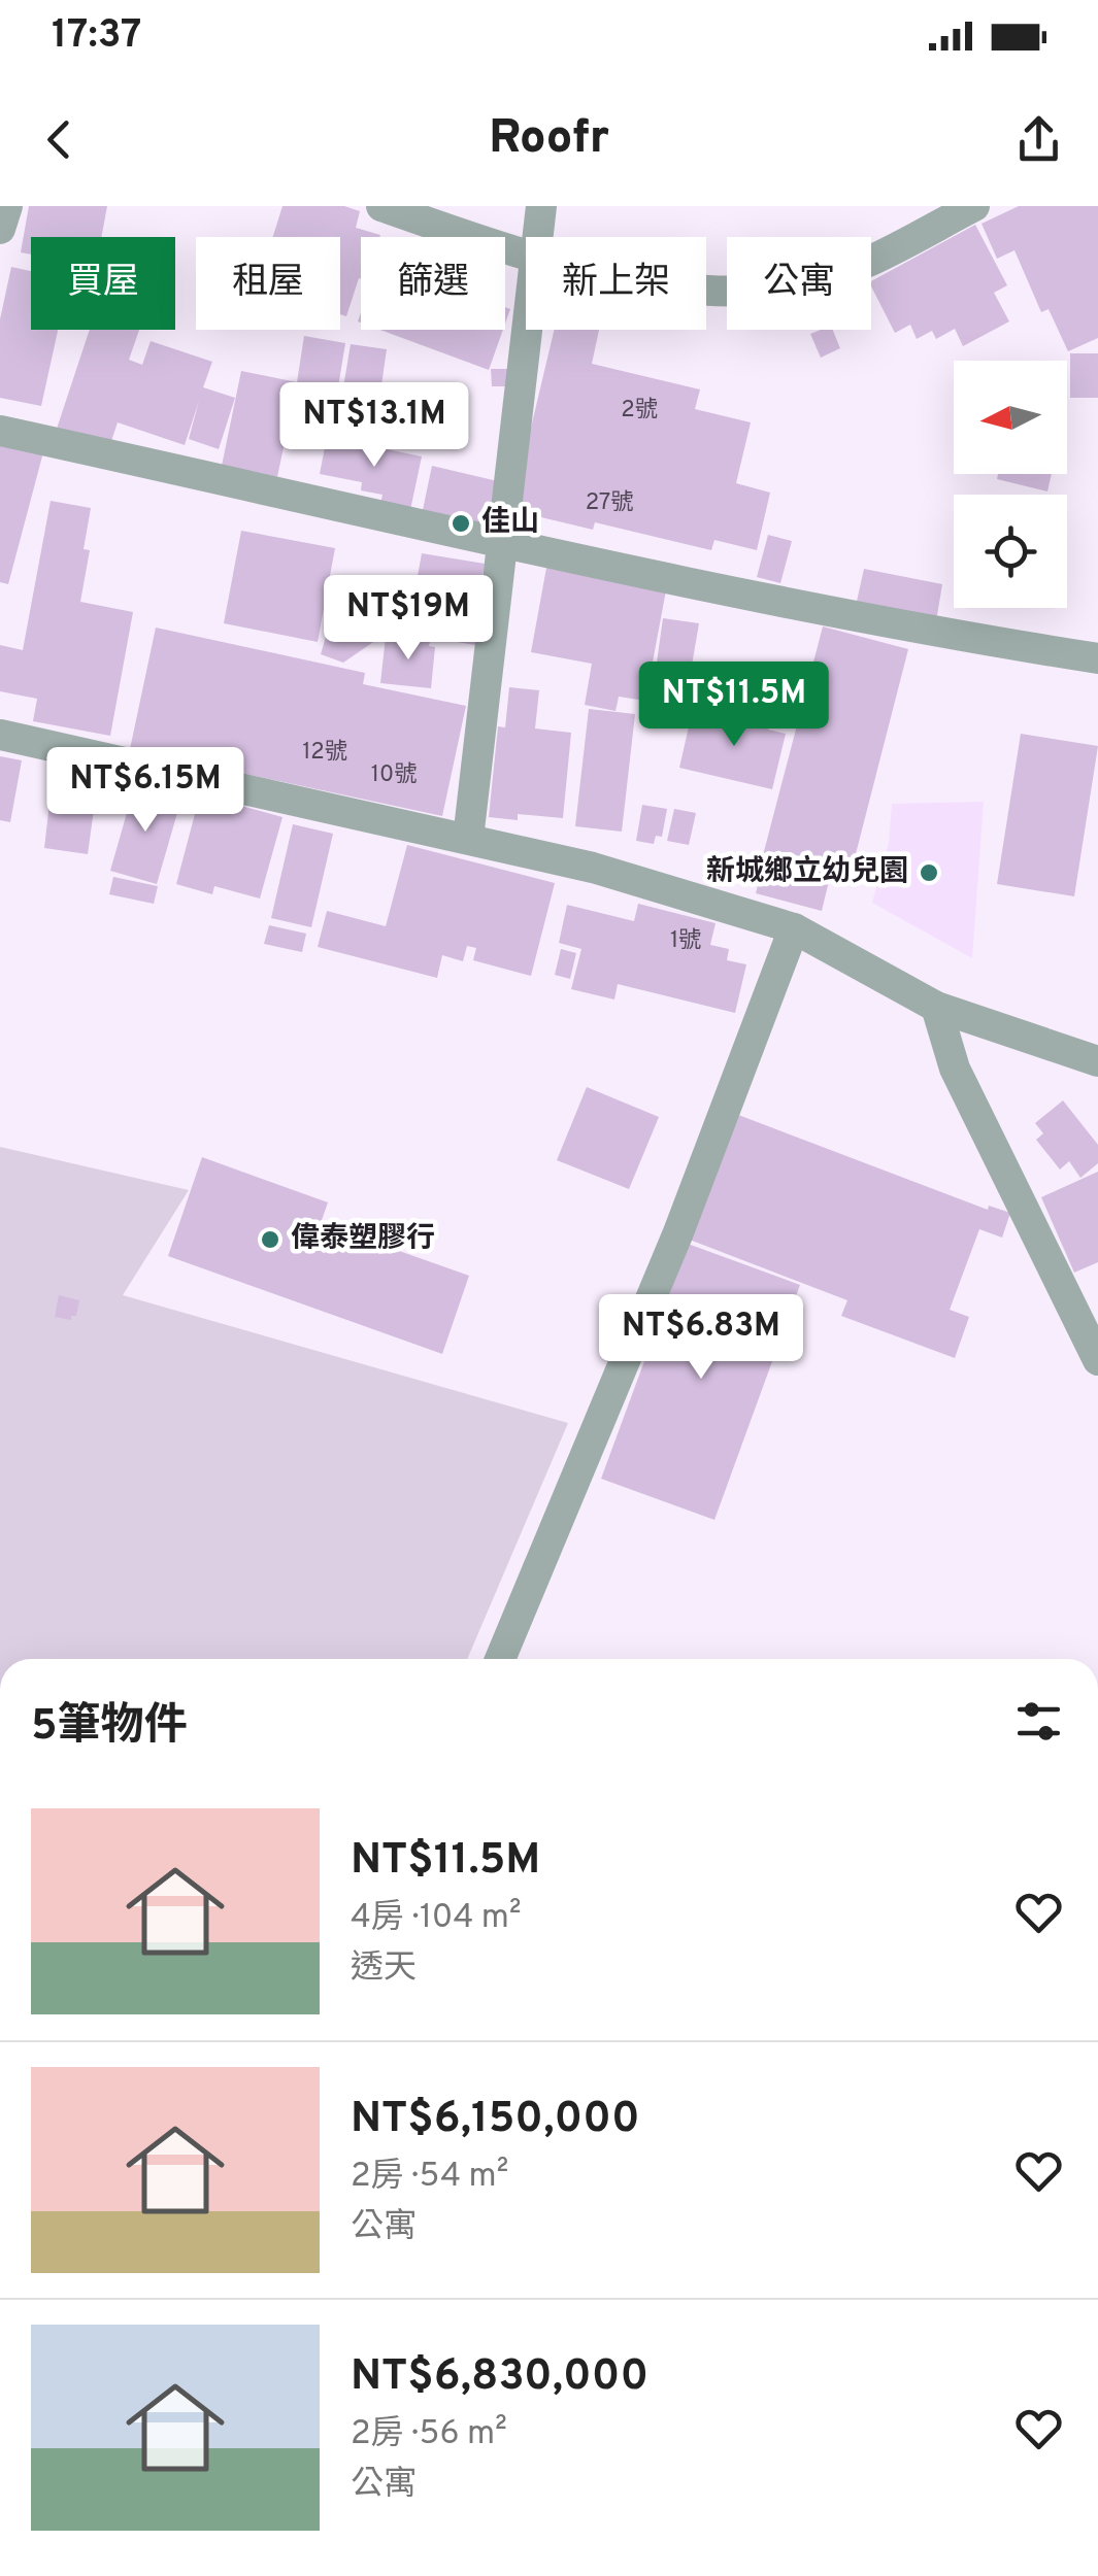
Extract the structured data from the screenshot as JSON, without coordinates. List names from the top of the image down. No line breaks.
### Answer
{"places":["佳山","新城鄉立幼兒園","偉泰塑膠行"],"house_numbers":["2號","27號","12號","10號","1號"],"north":"left","page":{"status":"17:37","header":"Roofr","chip":["買屋","租屋","篩選","新上架","公寓"],"price":["NT$13.1M","NT$19M","NT$11.5M","NT$6.15M","NT$6.83M"],"heading":"5筆物件","list":[{"name":"NT$11.5M","note":"4房 · 104 m² · 透天"},{"name":"NT$6,150,000","note":"2房 · 54 m² · 公寓"},{"name":"NT$6,830,000","note":"2房 · 56 m² · 公寓"}]}}
